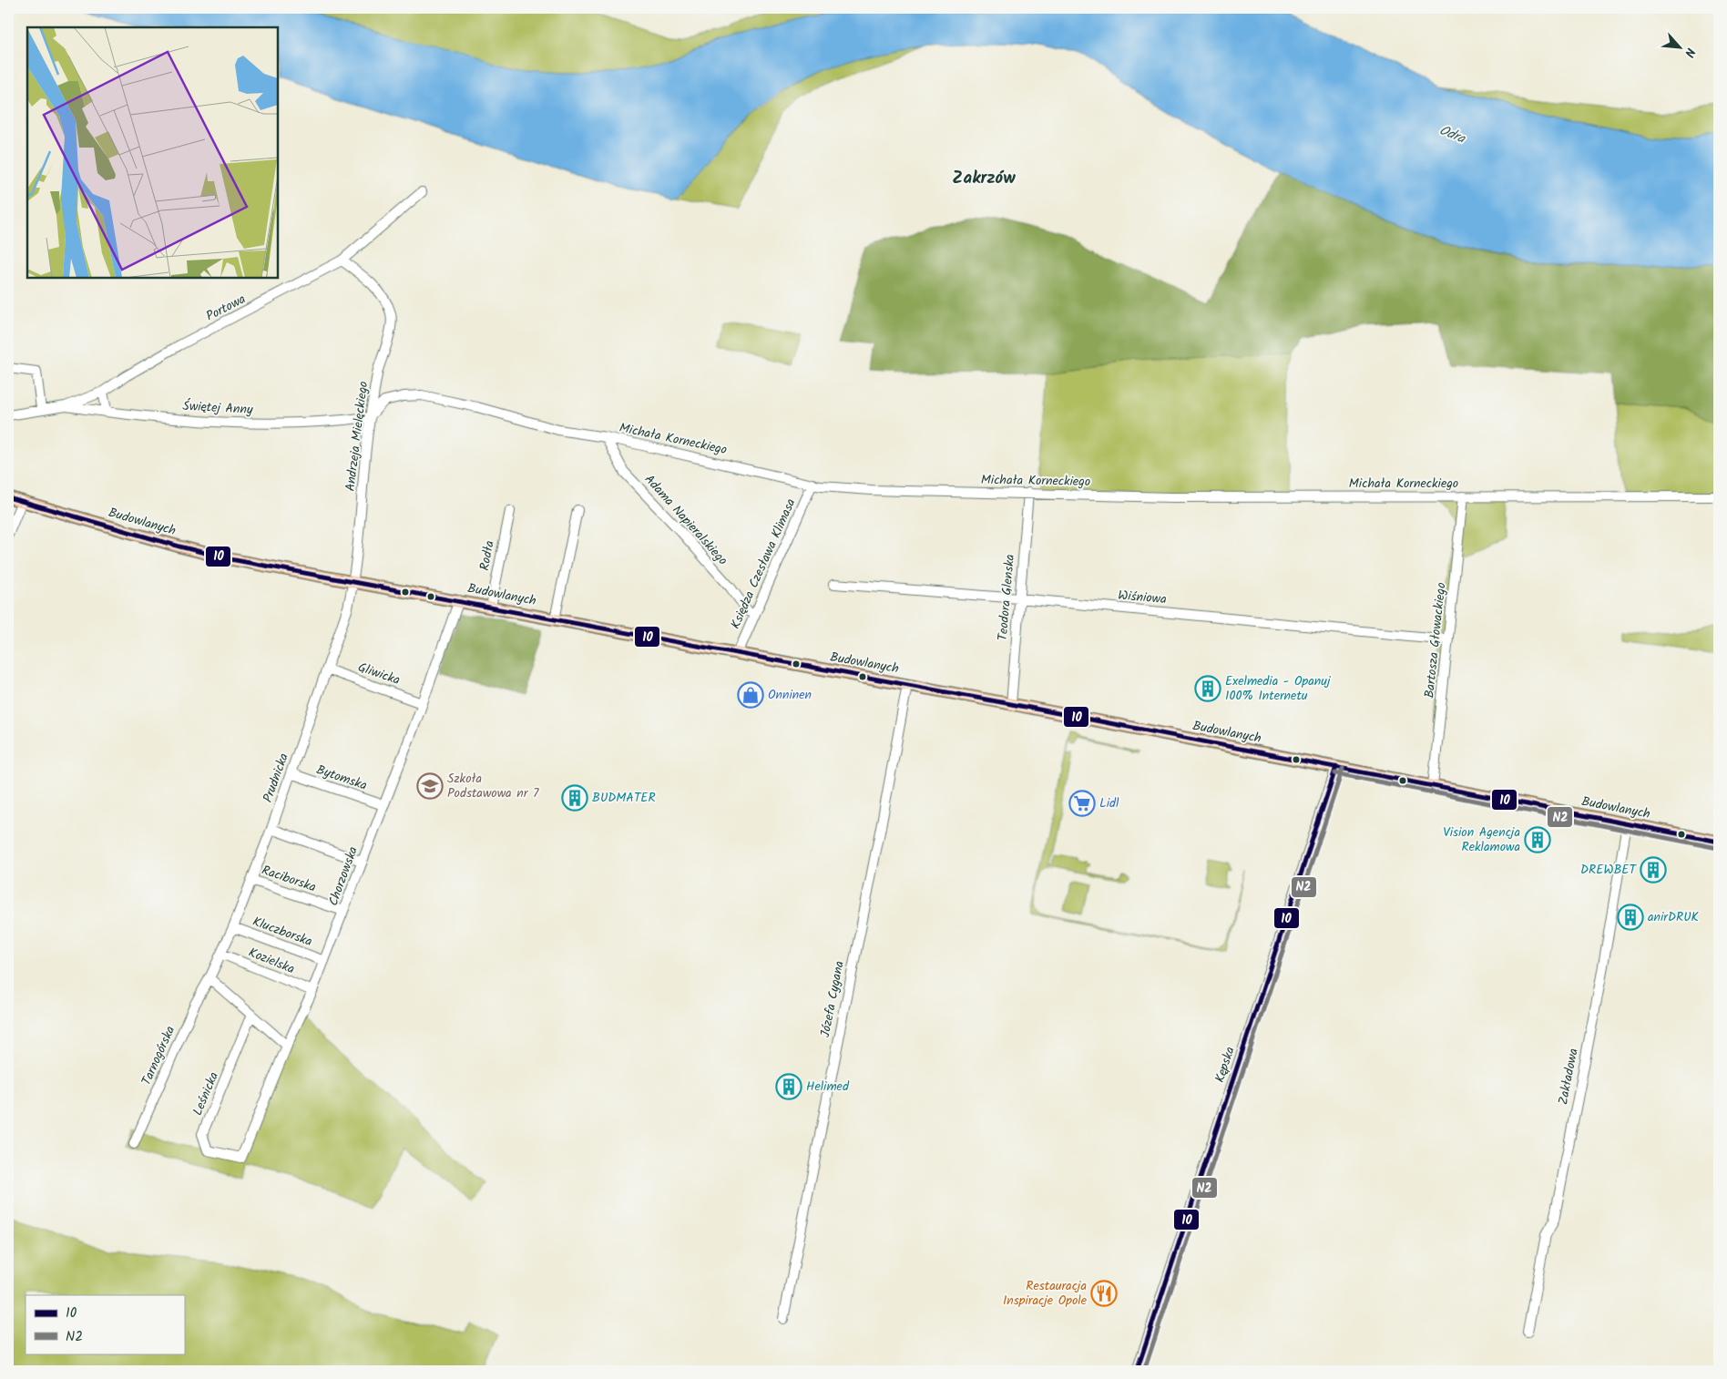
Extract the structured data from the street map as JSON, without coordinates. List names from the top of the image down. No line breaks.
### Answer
{"streets":{"main road":["Budowlanych"],"street":["Portowa","Świętej Anny","Andrzeja Mielęckiego","Michała Korneckiego","Adama Napieralskiego","Rodła","Księdza Czesława Klimasa","Teodora Glenska","Wiśniowa","Bartosza Głowackiego","Gliwicka","Prudnicka","Bytomska","Chorzowska","Raciborska","Kluczborska","Kozielska","Józefa Cygana","Tarnogórska","Kępska","Zakładowa","Leśnicka"]},"crossings":[["Portowa","Świętej Anny"],["Portowa","Andrzeja Mielęckiego"],["Świętej Anny","Andrzeja Mielęckiego"],["Świętej Anny","Michała Korneckiego"],["Andrzeja Mielęckiego","Michała Korneckiego"],["Andrzeja Mielęckiego","Budowlanych"],["Andrzeja Mielęckiego","Prudnicka"],["Michała Korneckiego","Adama Napieralskiego"],["Michała Korneckiego","Księdza Czesława Klimasa"],["Michała Korneckiego","Teodora Glenska"],["Michała Korneckiego","Bartosza Głowackiego"],["Adama Napieralskiego","Księdza Czesława Klimasa"],["Budowlanych","Rodła"],["Budowlanych","Księdza Czesława Klimasa"],["Budowlanych","Teodora Glenska"],["Budowlanych","Bartosza Głowackiego"],["Budowlanych","Prudnicka"],["Budowlanych","Chorzowska"],["Budowlanych","Józefa Cygana"],["Budowlanych","Kępska"],["Budowlanych","Zakładowa"],["Teodora Glenska","Wiśniowa"],["Wiśniowa","Bartosza Głowackiego"],["Gliwicka","Prudnicka"],["Gliwicka","Chorzowska"],["Prudnicka","Bytomska"],["Prudnicka","Raciborska"],["Prudnicka","Kluczborska"],["Prudnicka","Kozielska"],["Prudnicka","Tarnogórska"],["Bytomska","Chorzowska"],["Chorzowska","Raciborska"],["Chorzowska","Kluczborska"],["Chorzowska","Kozielska"],["Chorzowska","Leśnicka"]],"districts":["Zakrzów"],"water":["Odra"],"places":{"building":["Exelmedia - Opanuj 100% Internetu","BUDMATER","Vision Agencja Reklamowa","DREWBET","anirDRUK","Helimed"],"shop":["Onninen"],"school or university":["Szkoła Podstawowa nr 7"],"supermarket":["Lidl"],"restaurant":["Restauracja Inspiracje Opole"]},"lines":["transit line 10","transit line N2"],"legend":["10","N2"],"north":"bottom right"}
